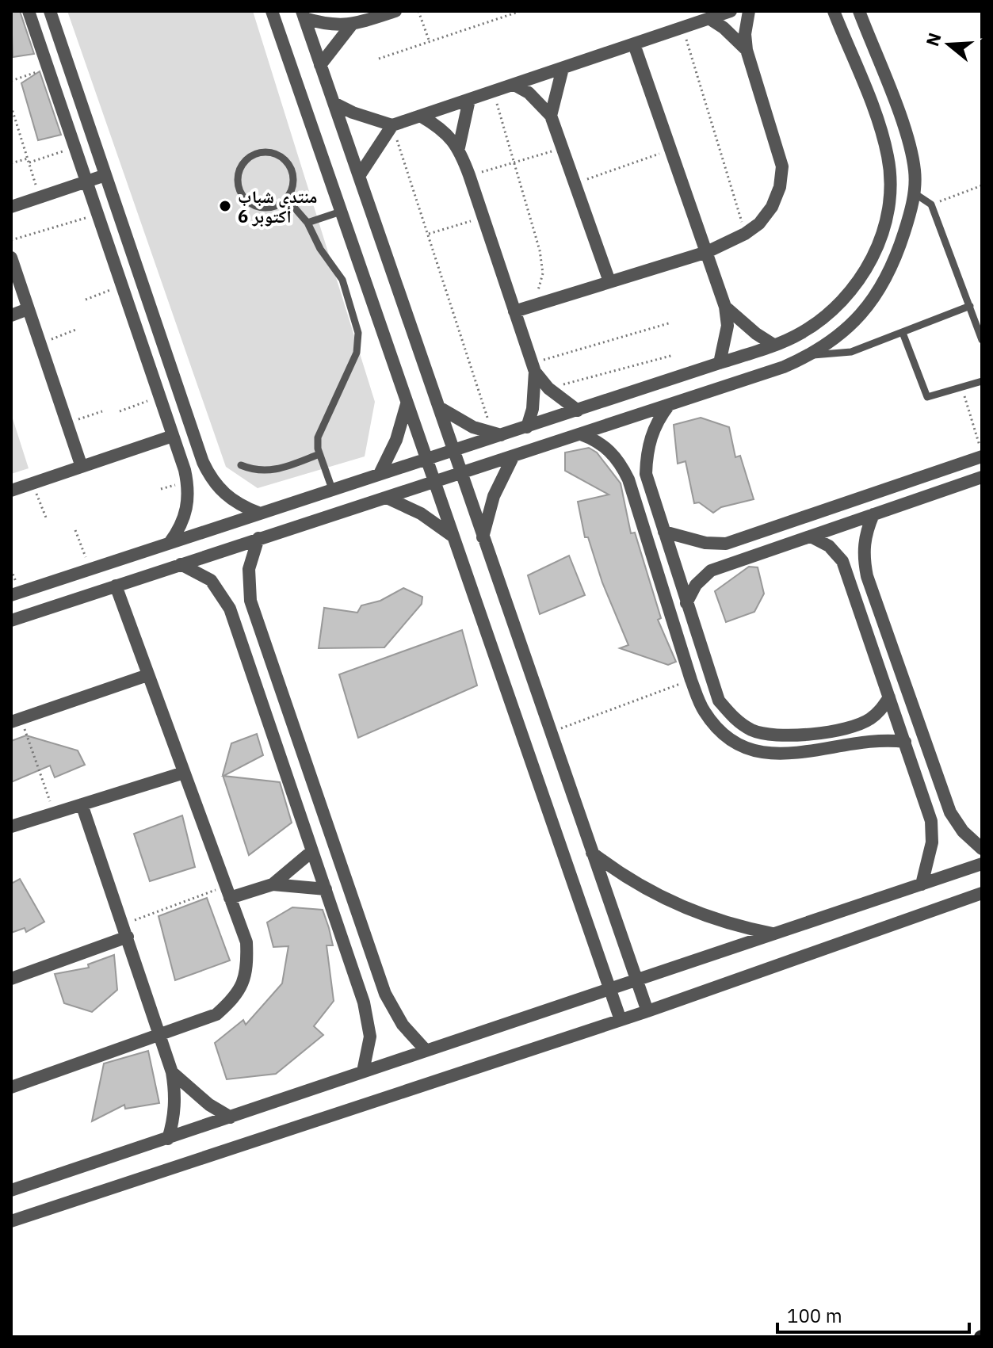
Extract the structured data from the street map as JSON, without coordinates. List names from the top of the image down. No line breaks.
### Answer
{"places":["منتدى شباب 6 أكتوبر"],"scale_bar":"100 m","north":"left"}
